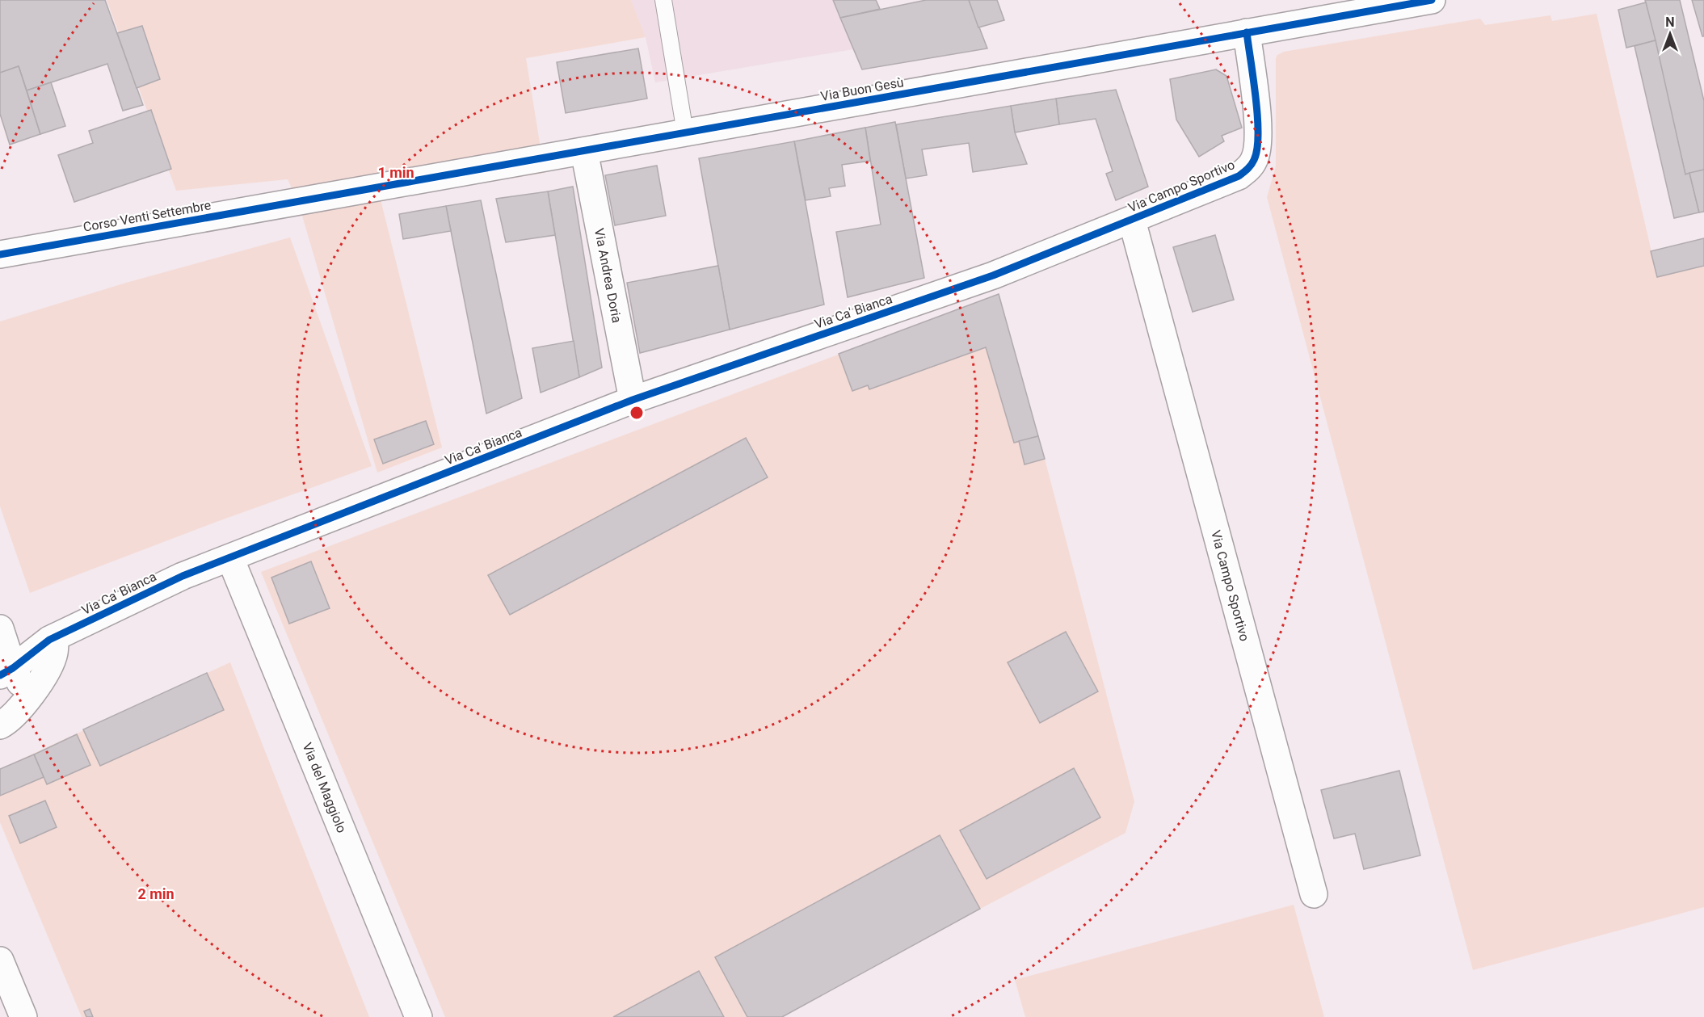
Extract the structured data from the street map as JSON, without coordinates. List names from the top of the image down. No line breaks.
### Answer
{"streets":{"street":["Via Buon Gesù","Via Campo Sportivo","Corso Venti Settembre","Via Andrea Doria","Via Ca' Bianca","Via del Maggiolo"]},"crossings":[["Via Buon Gesù","Via Campo Sportivo"],["Via Buon Gesù","Corso Venti Settembre"],["Via Buon Gesù","Via Andrea Doria"],["Via Campo Sportivo","Via Ca' Bianca"],["Via Andrea Doria","Via Ca' Bianca"],["Via Ca' Bianca","Via del Maggiolo"]],"north":"top","rings":["1 min","2 min"]}
